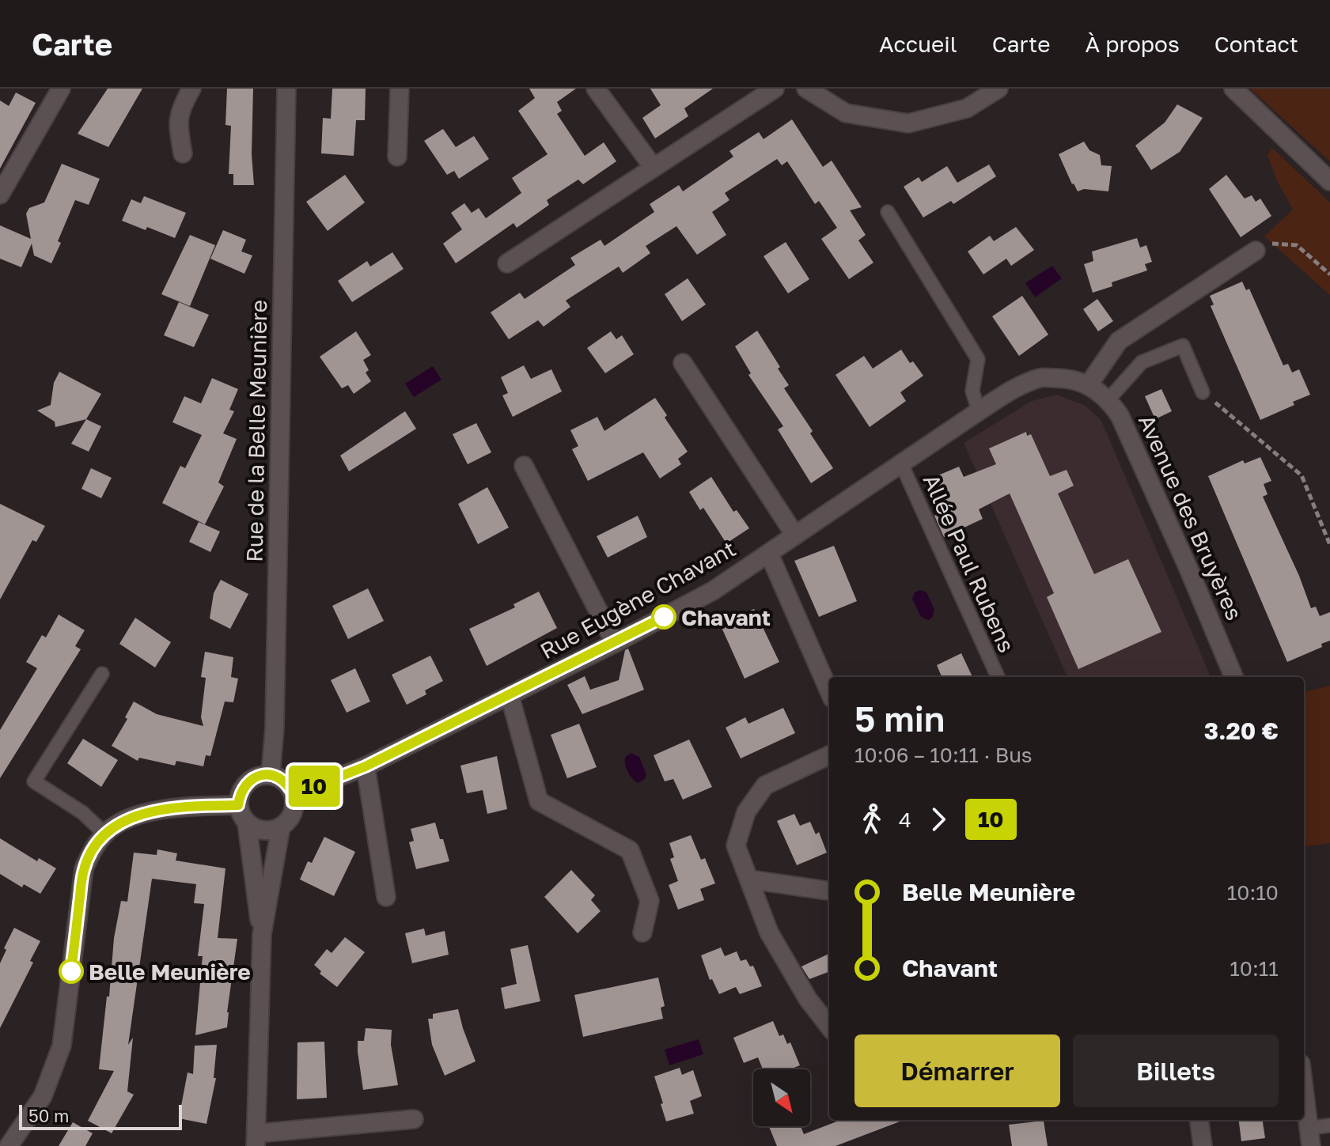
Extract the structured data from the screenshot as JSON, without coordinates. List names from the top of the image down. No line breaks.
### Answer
{"streets":{"street":["Rue de la Belle Meunière","Avenue des Bruyères","Rue Eugène Chavant"],"lane":["Allée Paul Rubens"]},"crossings":[["Rue de la Belle Meunière","Rue Eugène Chavant"],["Avenue des Bruyères","Rue Eugène Chavant"],["Allée Paul Rubens","Rue Eugène Chavant"]],"places":["Chavant","Belle Meunière"],"lines":["bus line 10"],"scale_bar":"50 m","north":"bottom right","page":{"header":"Carte","nav":["Accueil","Carte","À propos","Contact"],"on_map":"10","heading":["5 min","10:06 – 10:11 · Bus","3.20 €"],"legs":["4","10"],"list":[{"name":"Belle Meunière","value":"10:10"},{"name":"Chavant","value":"10:11"}],"buttons":["Démarrer","Billets"],"scale":"50 m"}}
